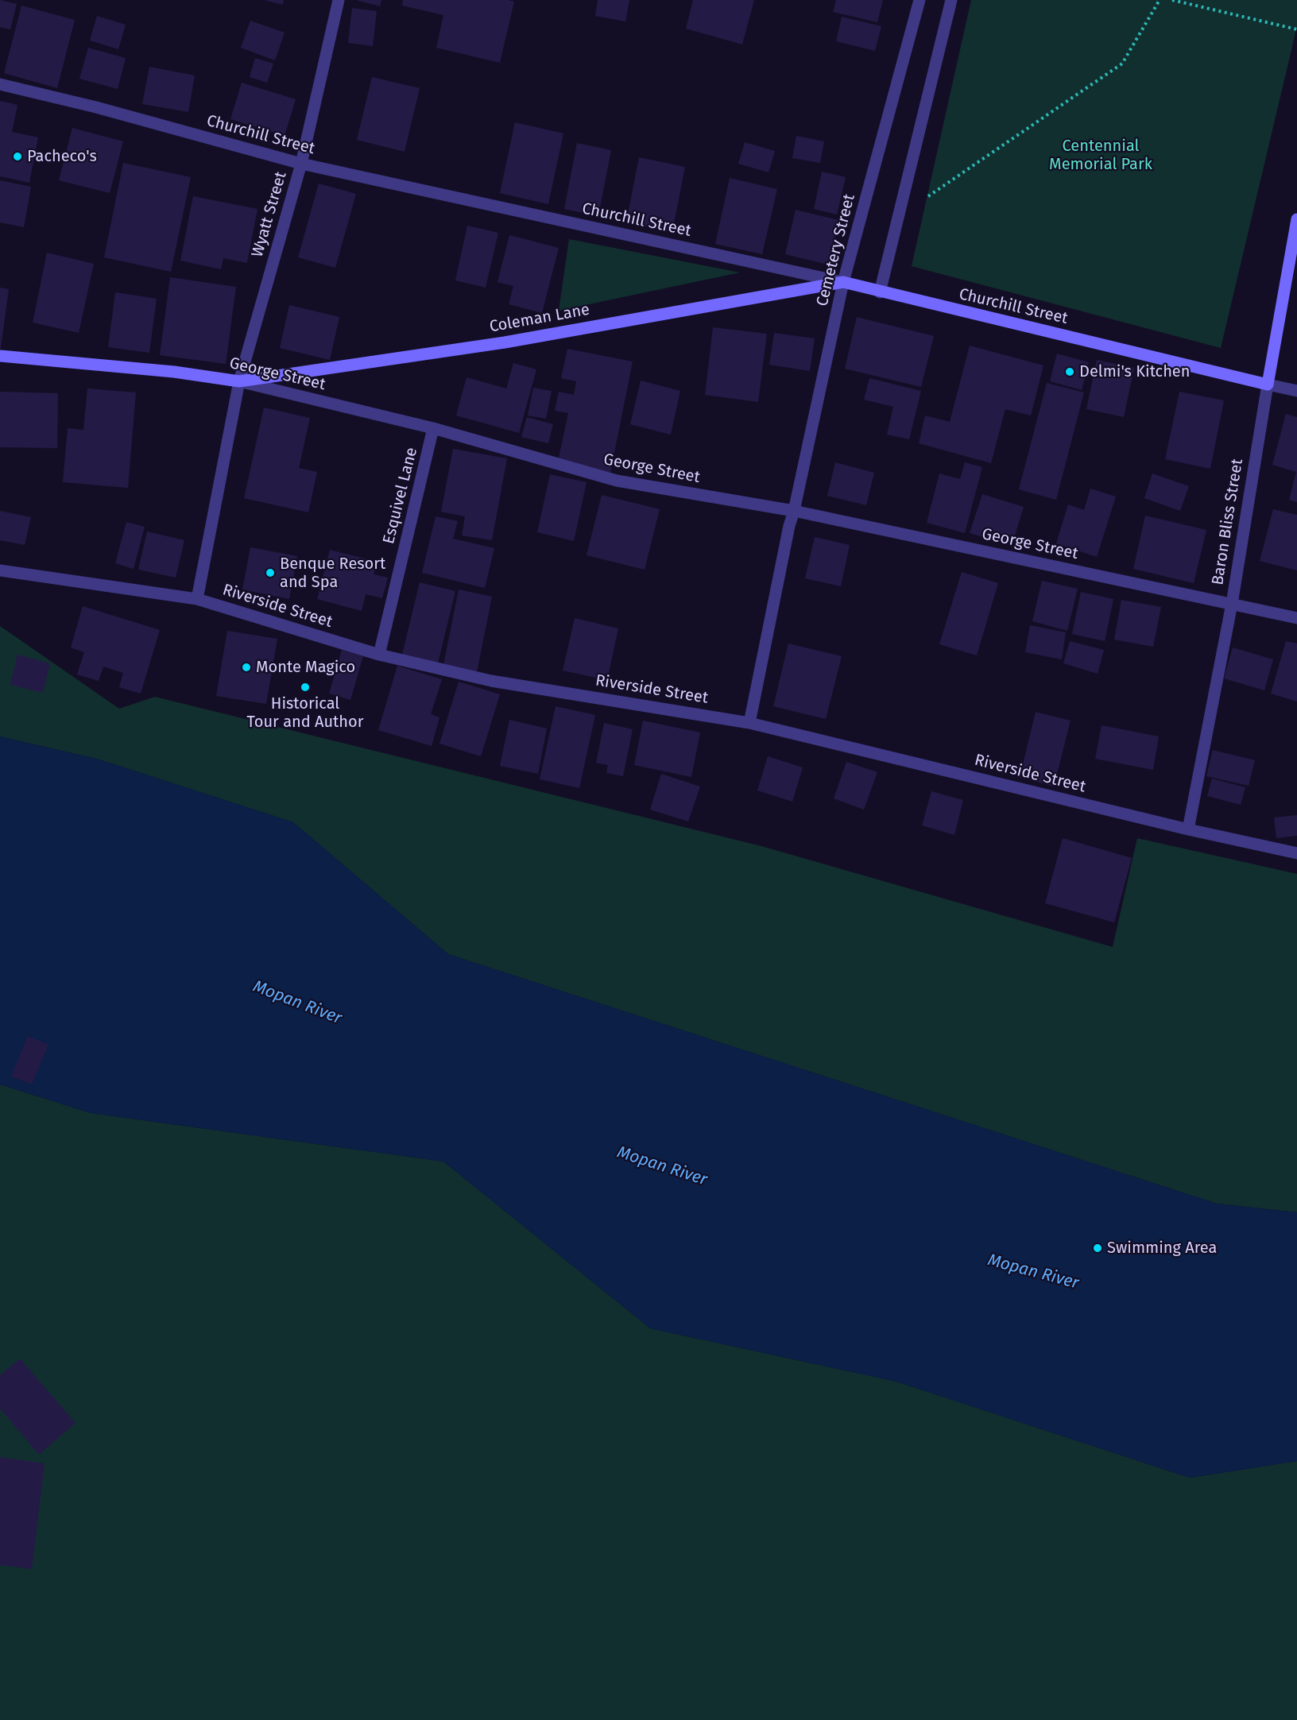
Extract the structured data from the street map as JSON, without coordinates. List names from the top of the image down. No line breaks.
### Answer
{"streets":{"street":["Churchill Street","Wyatt Street","Cemetery Street","Coleman Lane","George Street","Esquivel Lane","Baron Bliss Street","Riverside Street"]},"crossings":[["Churchill Street","Wyatt Street"],["Churchill Street","Cemetery Street"],["Churchill Street","Coleman Lane"],["Churchill Street","Baron Bliss Street"],["Wyatt Street","Coleman Lane"],["Wyatt Street","George Street"],["Wyatt Street","Riverside Street"],["Cemetery Street","Coleman Lane"],["Cemetery Street","George Street"],["Cemetery Street","Riverside Street"],["Coleman Lane","George Street"],["George Street","Esquivel Lane"],["George Street","Baron Bliss Street"],["Esquivel Lane","Riverside Street"],["Baron Bliss Street","Riverside Street"]],"water":["Mopan River"],"parks":["Centennial Memorial Park"],"places":["Pacheco's","Delmi's Kitchen","Benque Resort and Spa","Monte Magico","Historical Tour and Author","Swimming Area"]}
